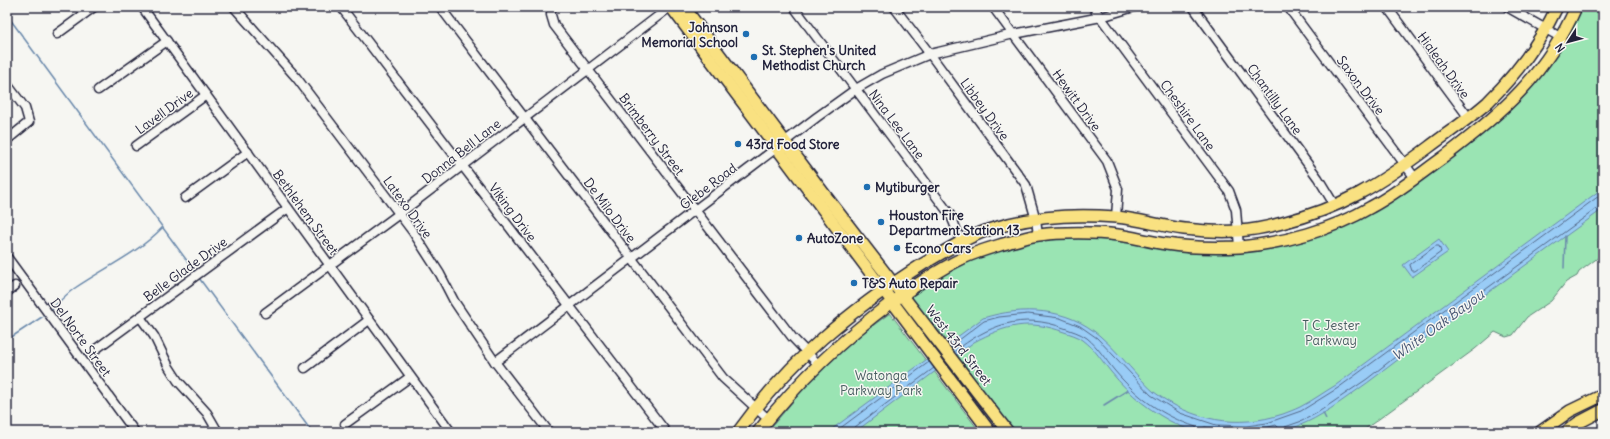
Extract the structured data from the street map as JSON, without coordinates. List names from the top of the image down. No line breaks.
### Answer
{"streets":{"main road":["West 43rd Street"],"street":["Hialeah Drive","Saxon Drive","Chantilly Lane","Hewitt Drive","Libbey Drive","Lavell Drive","Cheshire Lane","Nina Lee Lane","Brimberry Street","Donna Bell Lane","Glebe Road","Latexo Drive","De Milo Drive","Bethlehem Street","Viking Drive","Belle Glade Drive","Del Norte Street"]},"crossings":[["Hewitt Drive","Glebe Road"],["Libbey Drive","Glebe Road"],["Lavell Drive","Bethlehem Street"],["Cheshire Lane","Glebe Road"],["Nina Lee Lane","Glebe Road"],["Brimberry Street","Donna Bell Lane"],["Brimberry Street","Glebe Road"],["Donna Bell Lane","Latexo Drive"],["Donna Bell Lane","De Milo Drive"],["Donna Bell Lane","Bethlehem Street"],["Donna Bell Lane","Viking Drive"],["Donna Bell Lane","West 43rd Street"],["Glebe Road","Latexo Drive"],["Glebe Road","De Milo Drive"],["Glebe Road","Viking Drive"],["Glebe Road","West 43rd Street"],["Bethlehem Street","Belle Glade Drive"]],"water":["White Oak Bayou"],"parks":["T C Jester Parkway","Watonga Parkway Park"],"places":["Johnson Memorial School","St. Stephen's United Methodist Church","43rd Food Store","Mytiburger","Houston Fire Department Station 13","AutoZone","Econo Cars","T&S Auto Repair"],"north":"bottom left"}
